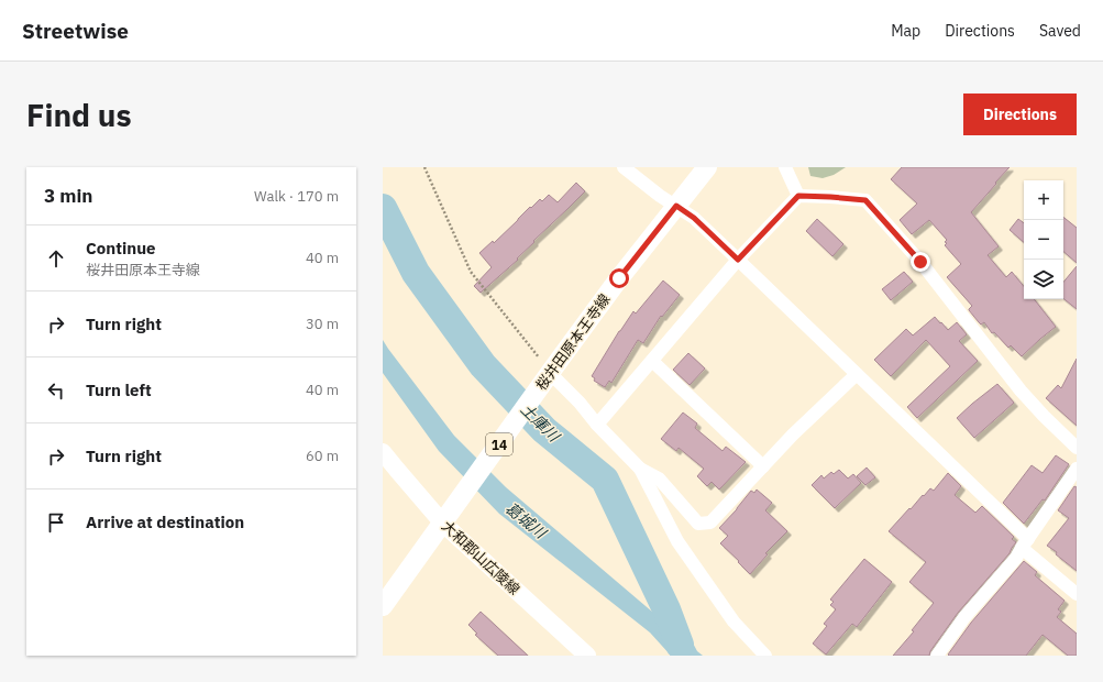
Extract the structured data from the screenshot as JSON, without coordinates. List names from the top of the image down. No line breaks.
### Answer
{"streets":{"main road":["桜井田原本王寺線","14","大和郡山広陵線"]},"crossings":[["桜井田原本王寺線","大和郡山広陵線"]],"water":["土庫川","葛城川"],"page":{"header":"Streetwise","nav":["Map","Directions","Saved"],"buttons":"Directions","title":"Find us","heading":["3 min","Walk · 170 m"],"map_buttons":["+","−"],"list":[["Continue","桜井田原本王寺線","40 m"],["Turn right","30 m"],["Turn left","40 m"],["Turn right","60 m"],"Arrive at destination"]}}
